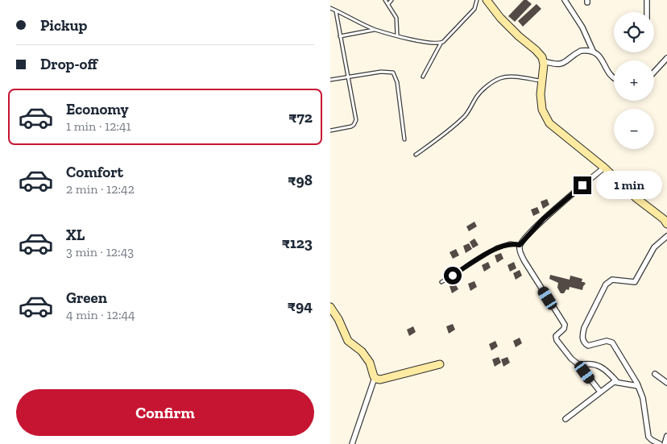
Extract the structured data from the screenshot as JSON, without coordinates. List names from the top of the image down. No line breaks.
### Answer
{"page":{"banner":["Pickup","Drop-off"],"map_buttons":["+","−"],"list":[{"name":"Economy","note":"1 min · 12:41","value":"₹72"},{"name":"Comfort","note":"2 min · 12:42","value":"₹98"},{"name":"XL","note":"3 min · 12:43","value":"₹123"},{"name":"Green","note":"4 min · 12:44","value":"₹94"}],"bubble":"1 min","buttons":"Confirm"}}
